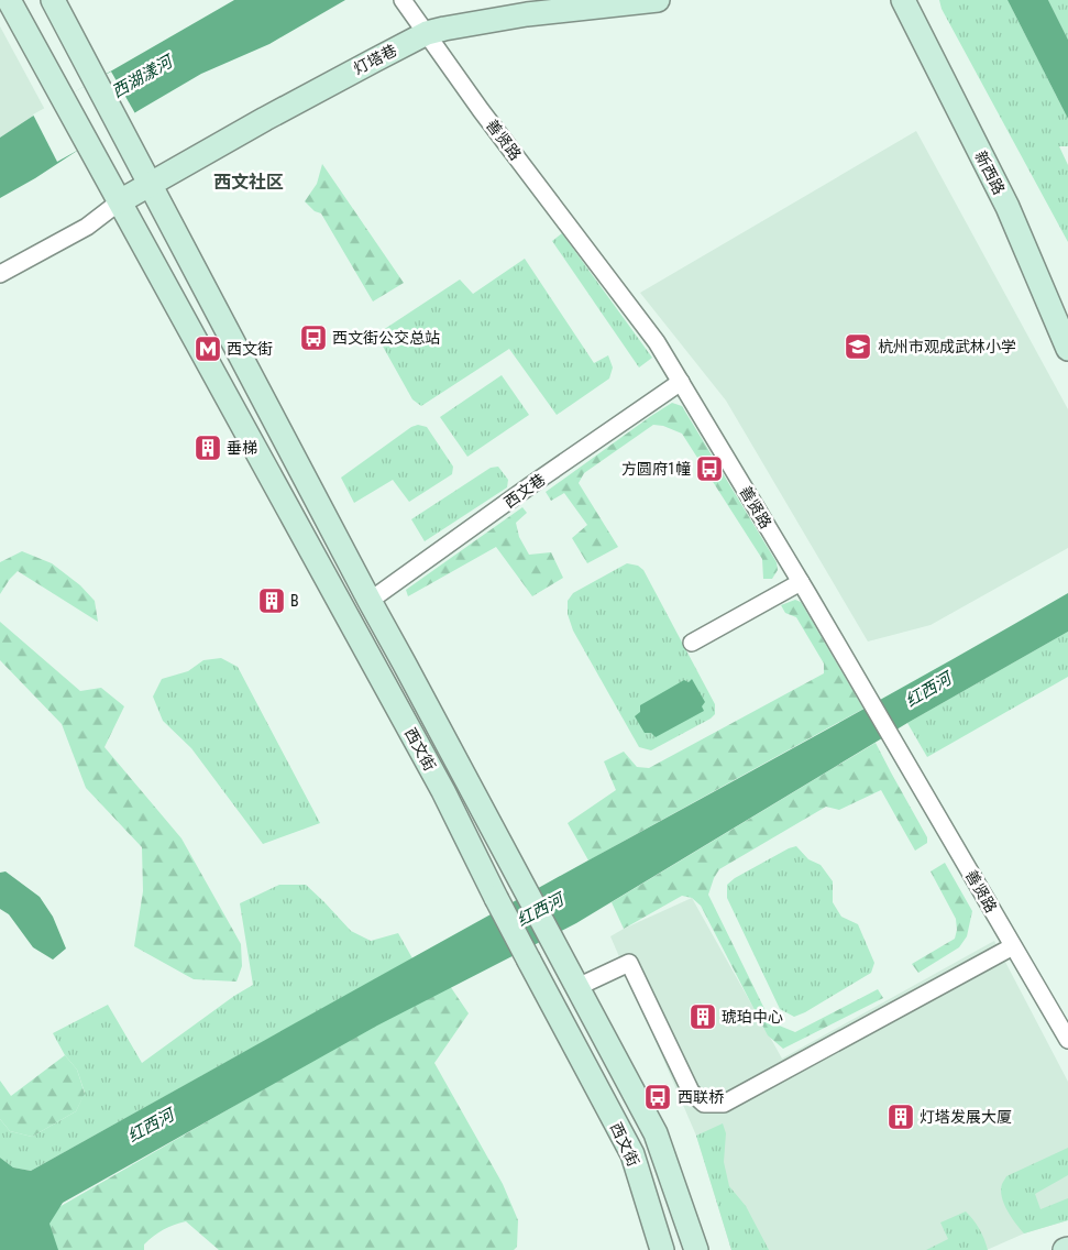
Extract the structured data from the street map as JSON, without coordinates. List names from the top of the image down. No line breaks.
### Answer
{"streets":{"main road":["灯塔巷","新西路","西文街"],"street":["善贤路","西文巷"]},"crossings":[["灯塔巷","善贤路"],["灯塔巷","西文街"],["善贤路","西文巷"],["西文巷","西文街"]],"districts":["西文社区"],"water":["西湖漾河","红西河"],"places":{"bus stop":["西文街公交总站","方圆府1幢","西联桥"],"school or university":["杭州市观成武林小学"],"metro station":["西文街"],"building":["垂梯","B","琥珀中心","灯塔发展大厦"]}}
